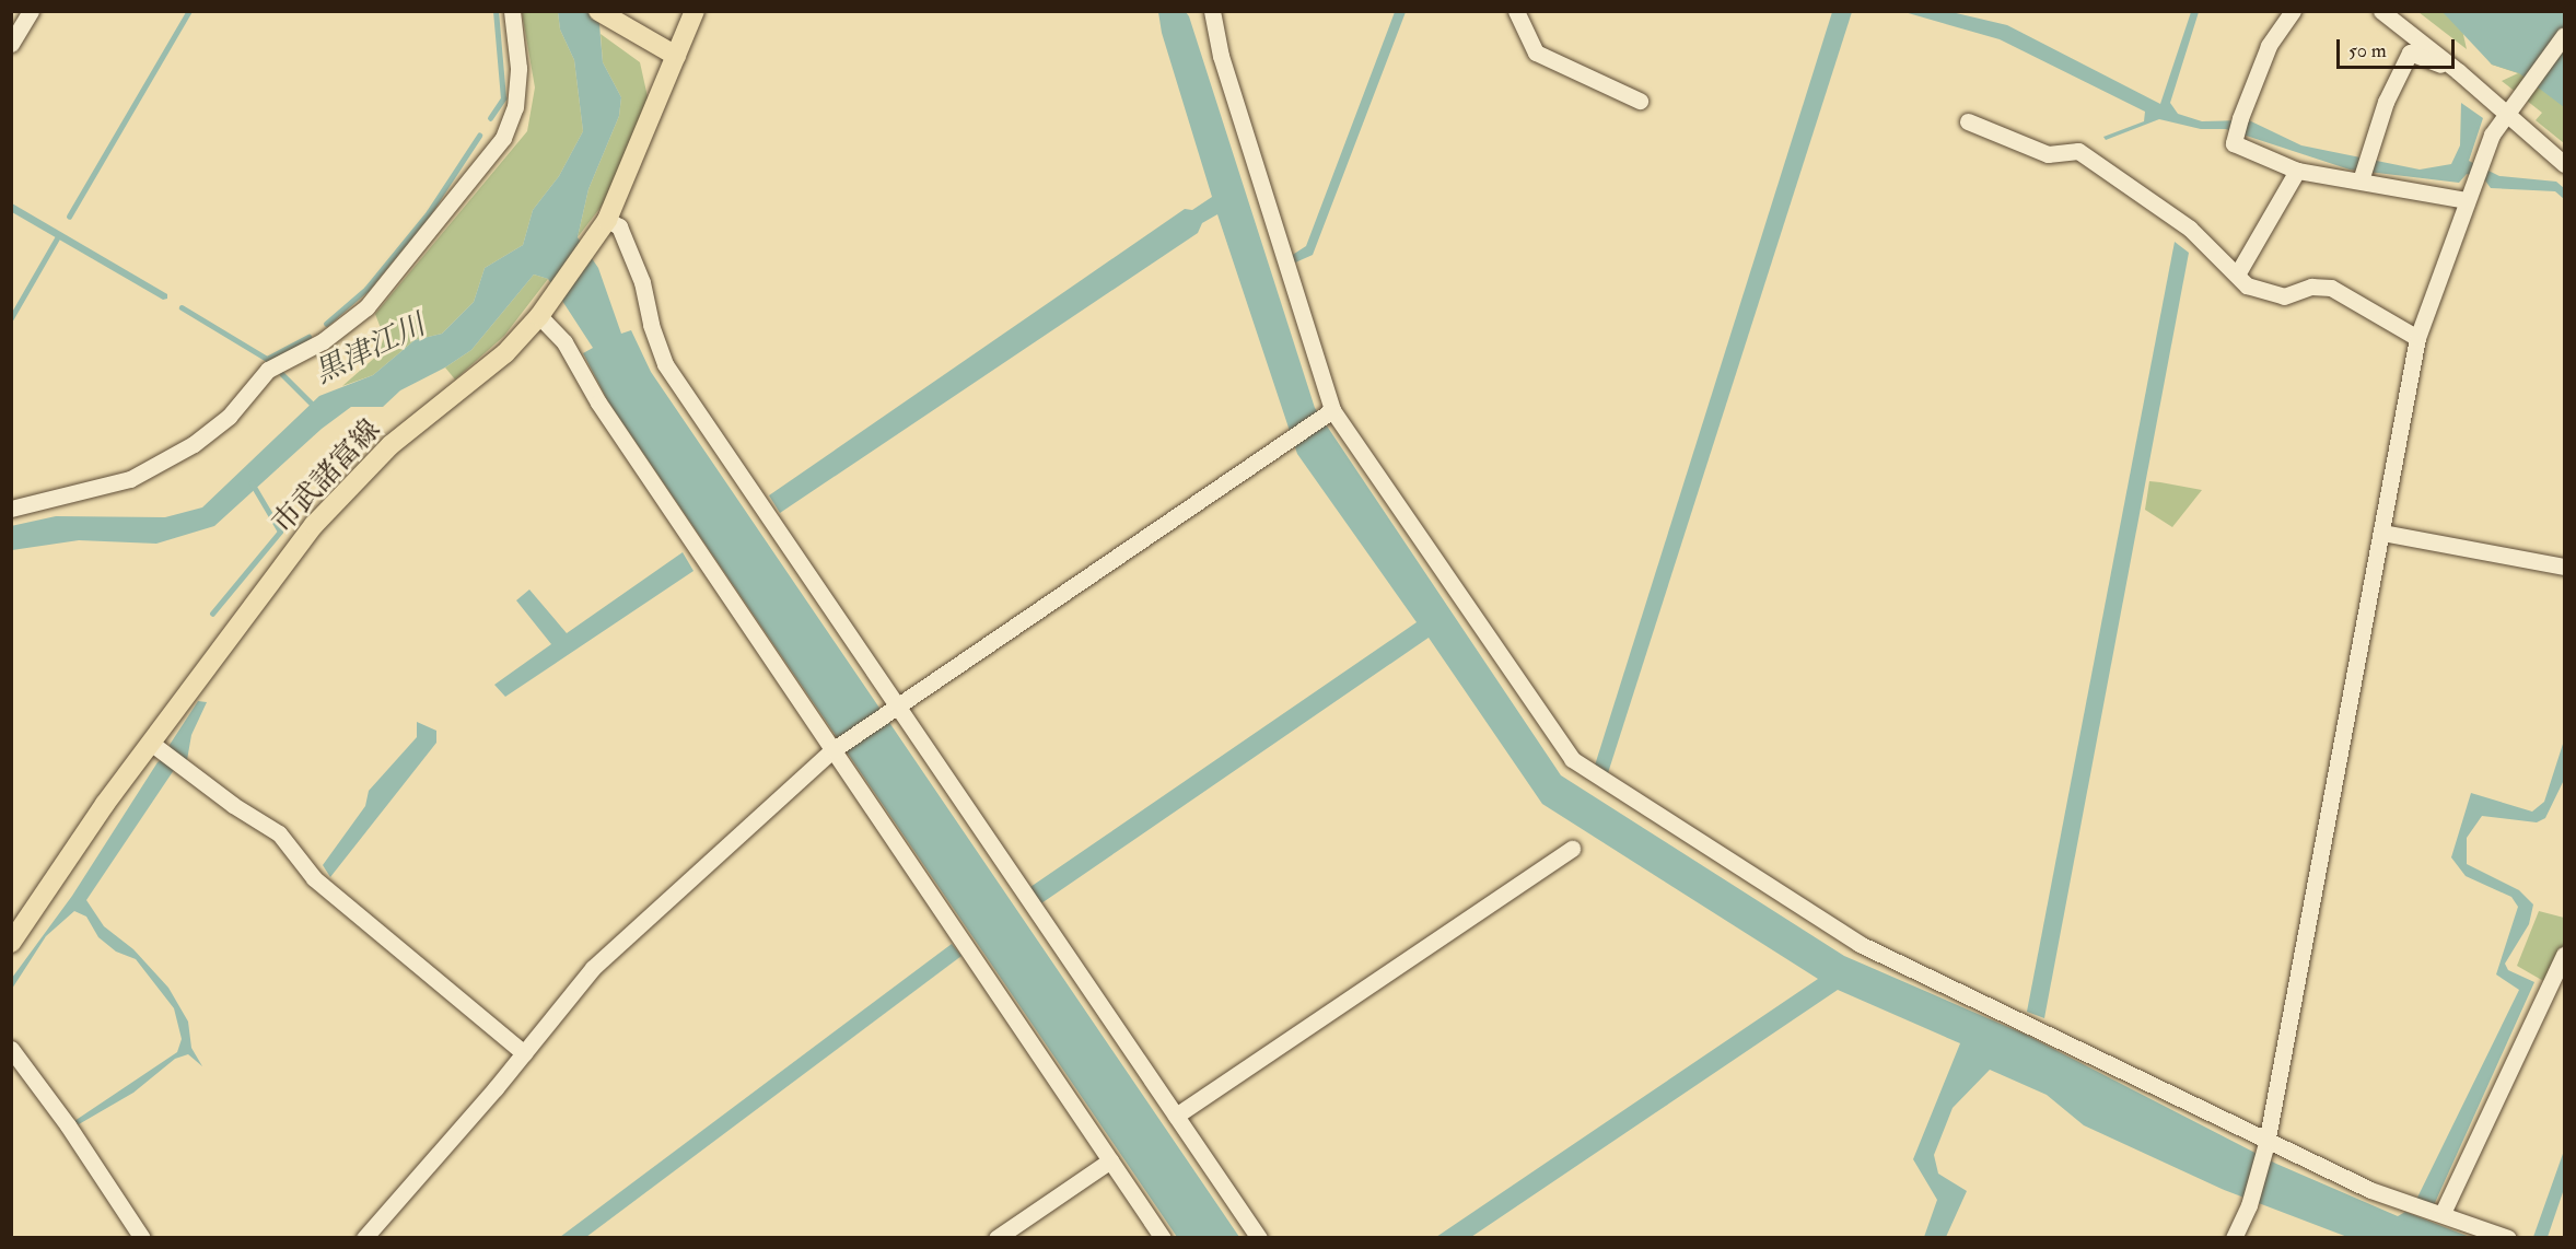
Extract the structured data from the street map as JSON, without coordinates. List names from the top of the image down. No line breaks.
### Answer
{"streets":{"main road":["市武諸富線"]},"water":["黒津江川"],"scale_bar":"50 m"}
